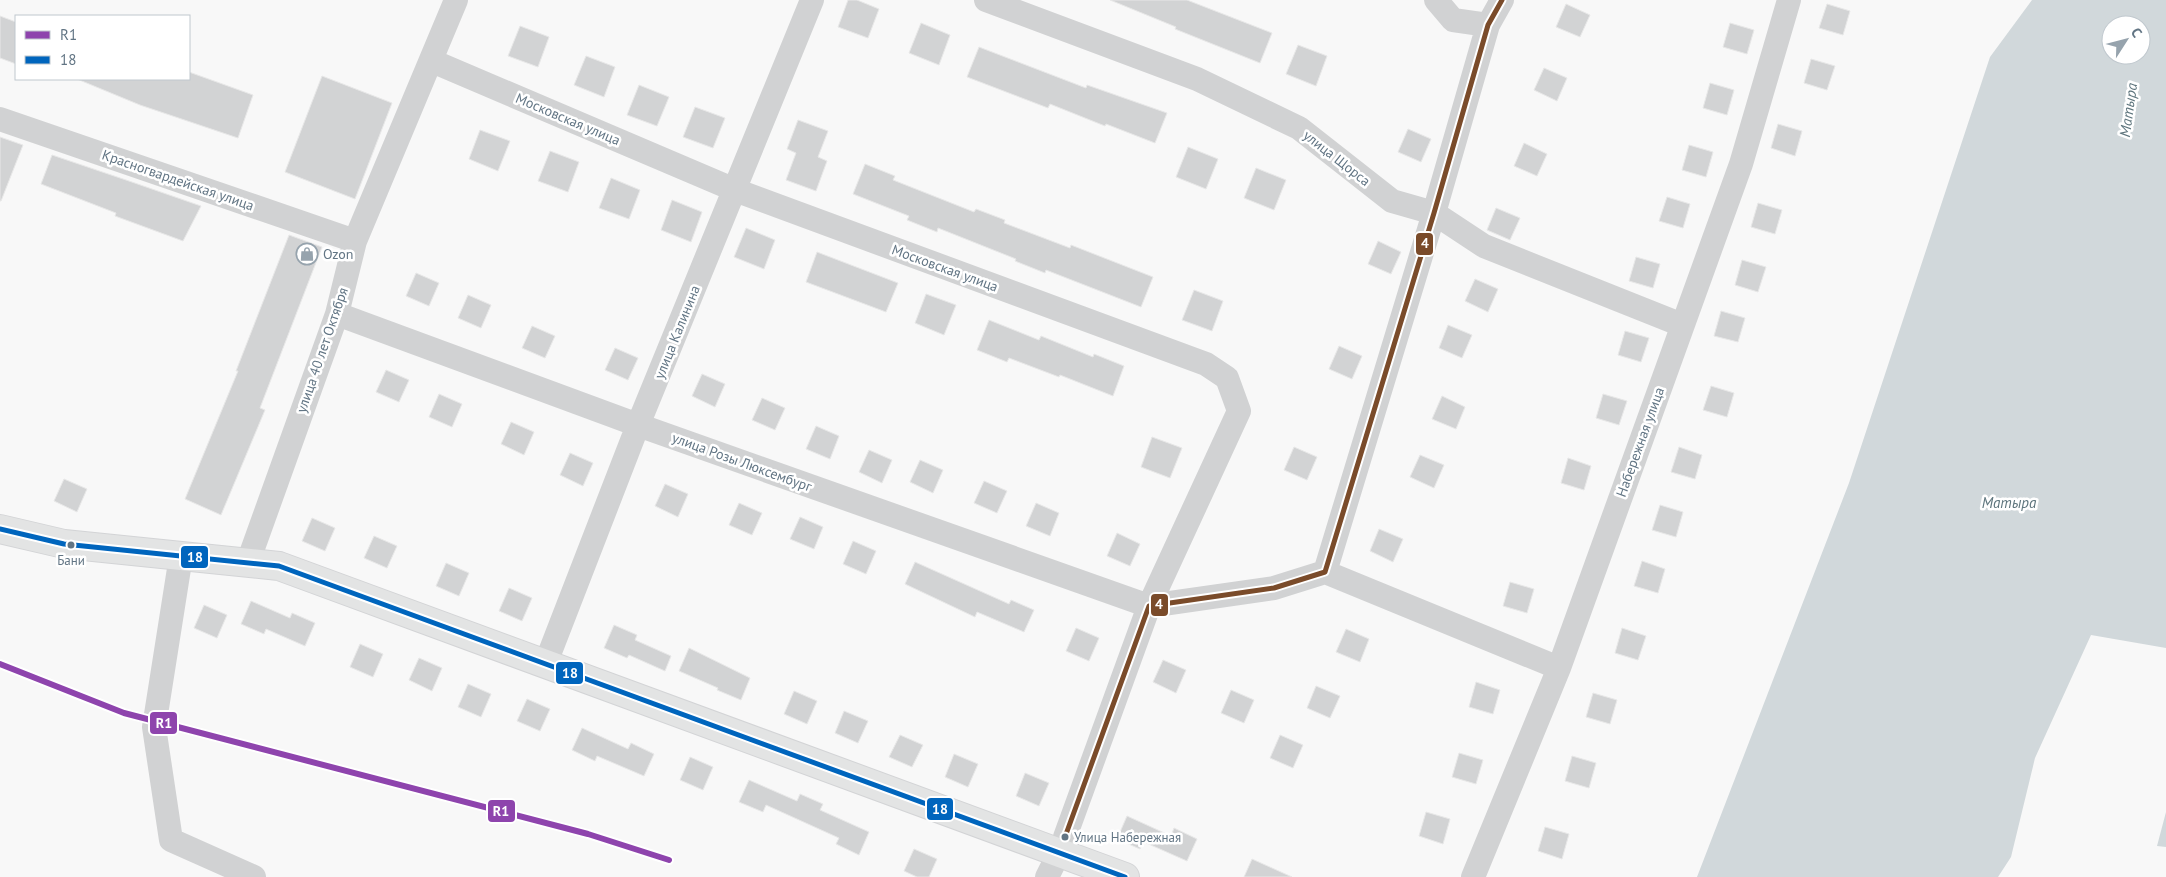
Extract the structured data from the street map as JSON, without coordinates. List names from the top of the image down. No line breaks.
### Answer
{"streets":{"street":["Московская улица","улица Щорса","Красногвардейская улица","улица Калинина","улица 40 лет Октября","Набережная улица","улица Розы Люксембург"]},"crossings":[["Московская улица","улица Калинина"],["Московская улица","улица 40 лет Октября"],["Московская улица","улица Розы Люксембург"],["улица Щорса","Набережная улица"],["Красногвардейская улица","улица 40 лет Октября"],["улица Калинина","улица Розы Люксембург"],["улица 40 лет Октября","улица Розы Люксембург"]],"water":["Матыра"],"places":{"shop":["Ozon"],"other":["Бани","Улица Набережная"]},"lines":["transit line 4","transit line 18","transit line R1"],"legend":["R1","18"],"north":"top right"}
